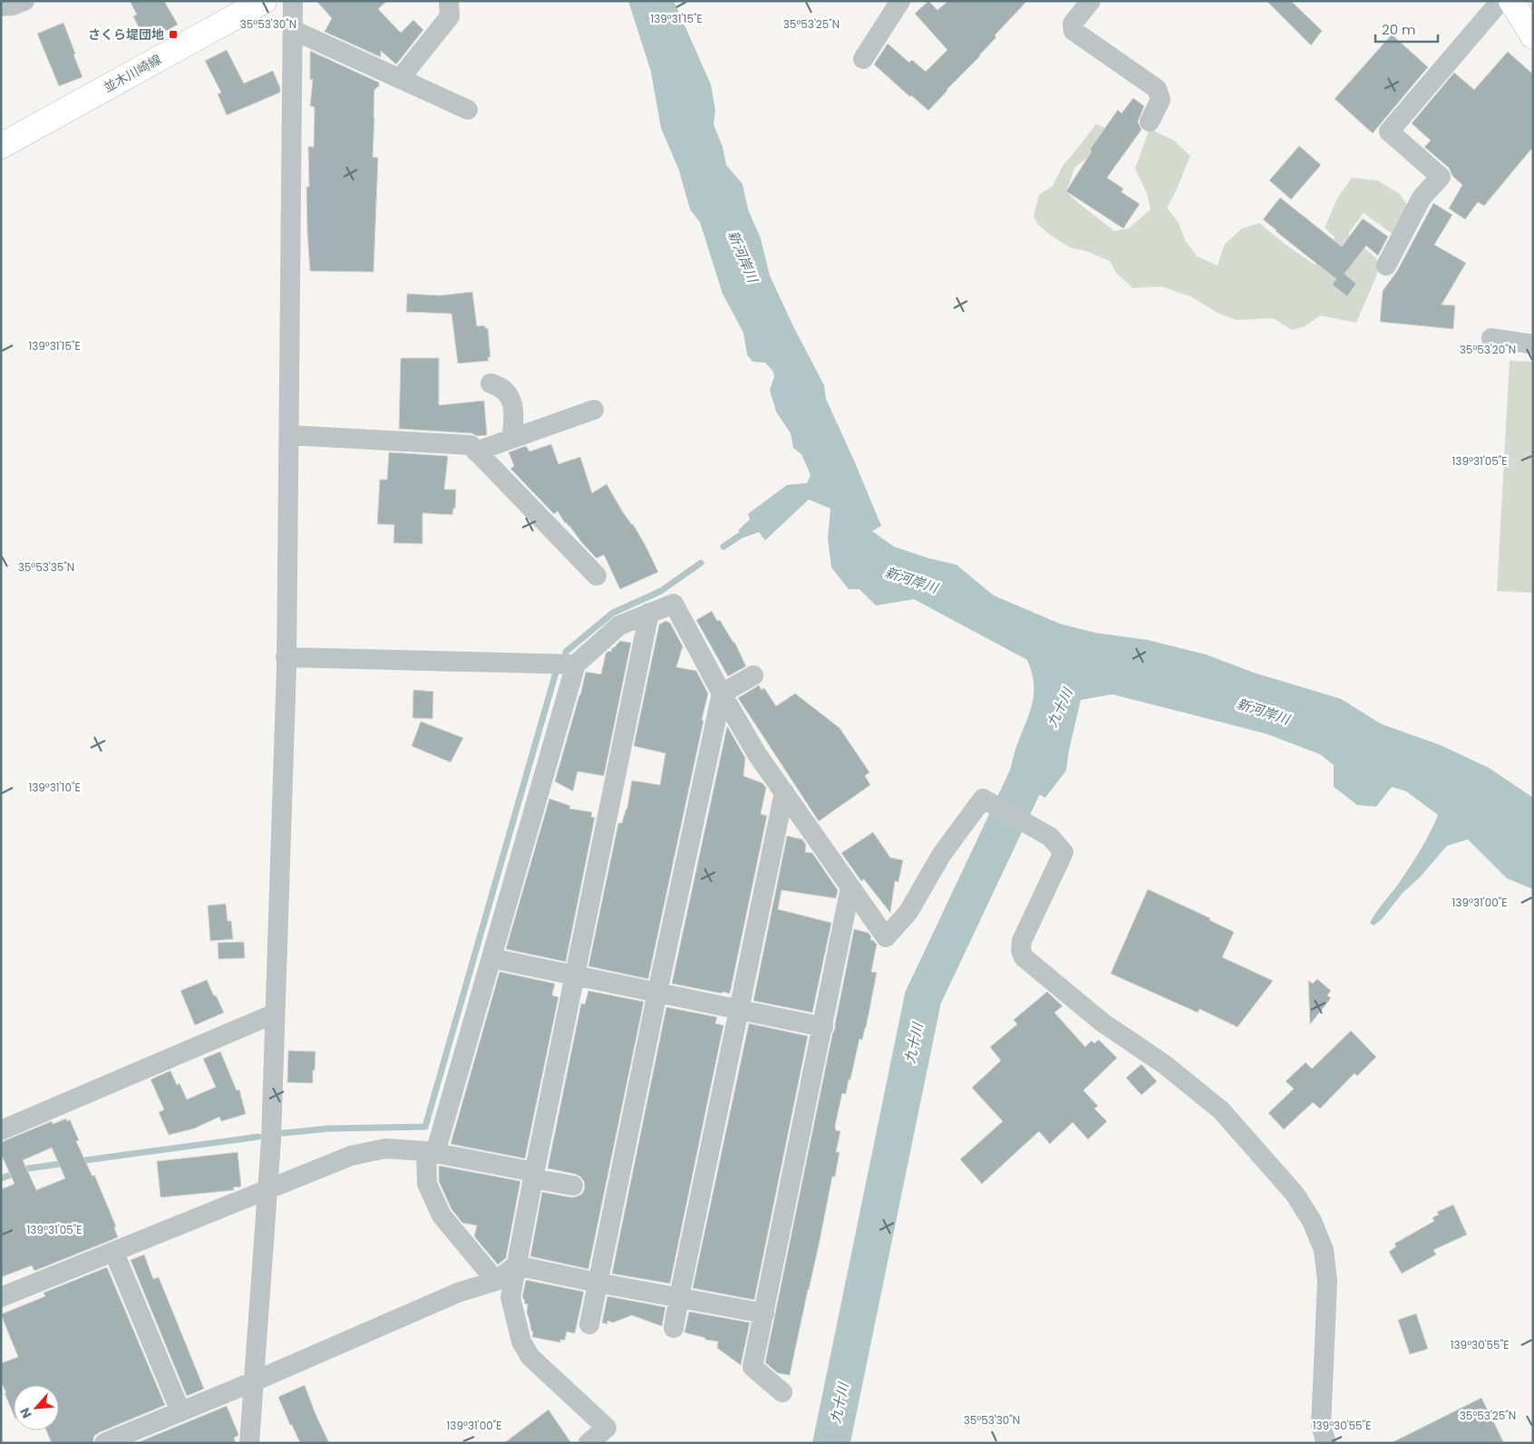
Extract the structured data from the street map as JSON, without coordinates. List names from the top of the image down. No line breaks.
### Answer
{"streets":{"main road":["並木川崎線"]},"water":["新河岸川","九十川"],"places":{"transit":["さくら堤団地"]},"scale_bar":"20 m","north":"bottom left","coordinates":["139°31'15\"E","35°53'30\"N","35°53'25\"N","35°53'20\"N","139°31'05\"E","35°53'35\"N","139°31'10\"E","139°31'00\"E","139°30'55\"E"]}
